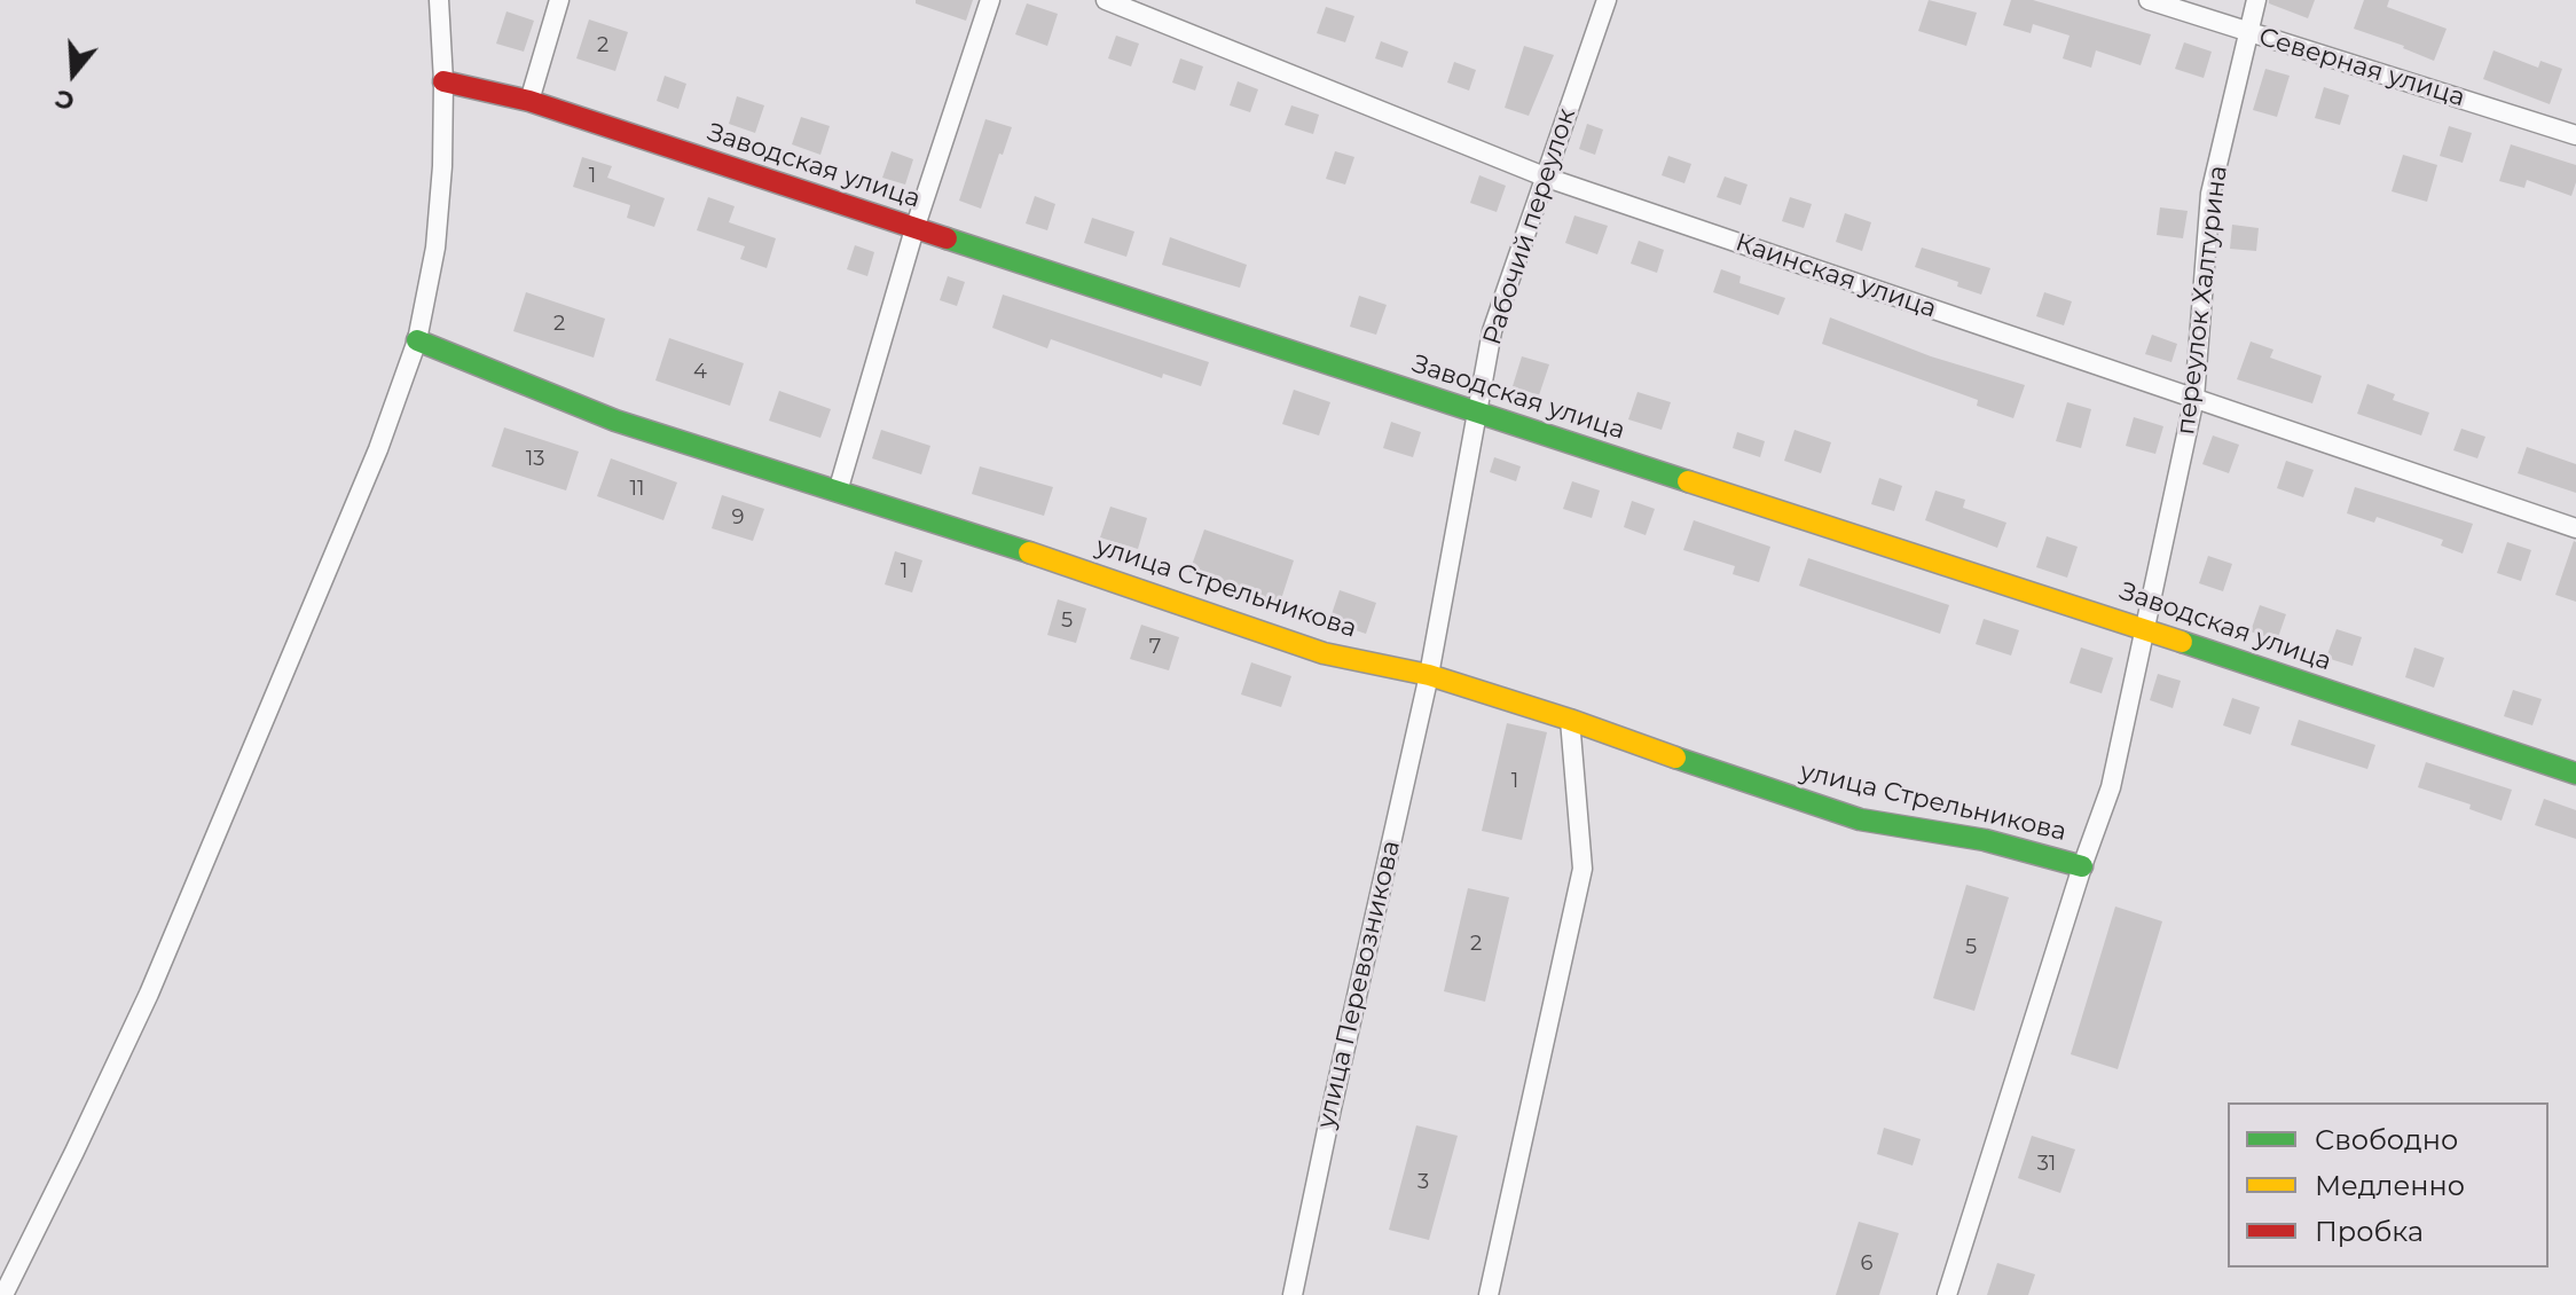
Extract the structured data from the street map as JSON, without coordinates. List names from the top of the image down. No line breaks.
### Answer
{"streets":{"street":["Северная улица","Заводская улица","Рабочий переулок","Каинская улица","переулок Халтурина","улица Стрельникова","улица Перевозникова"]},"crossings":[["Северная улица","переулок Халтурина"],["Заводская улица","Рабочий переулок"],["Заводская улица","переулок Халтурина"],["Рабочий переулок","Каинская улица"],["Рабочий переулок","улица Стрельникова"],["Рабочий переулок","улица Перевозникова"],["Каинская улица","переулок Халтурина"],["переулок Халтурина","улица Стрельникова"],["улица Стрельникова","улица Перевозникова"]],"house_numbers":["2","1","2","4","13","11","9","1","5","7","1","2","5","31","3","6"],"legend":["Свободно","Медленно","Пробка"],"north":"bottom"}
